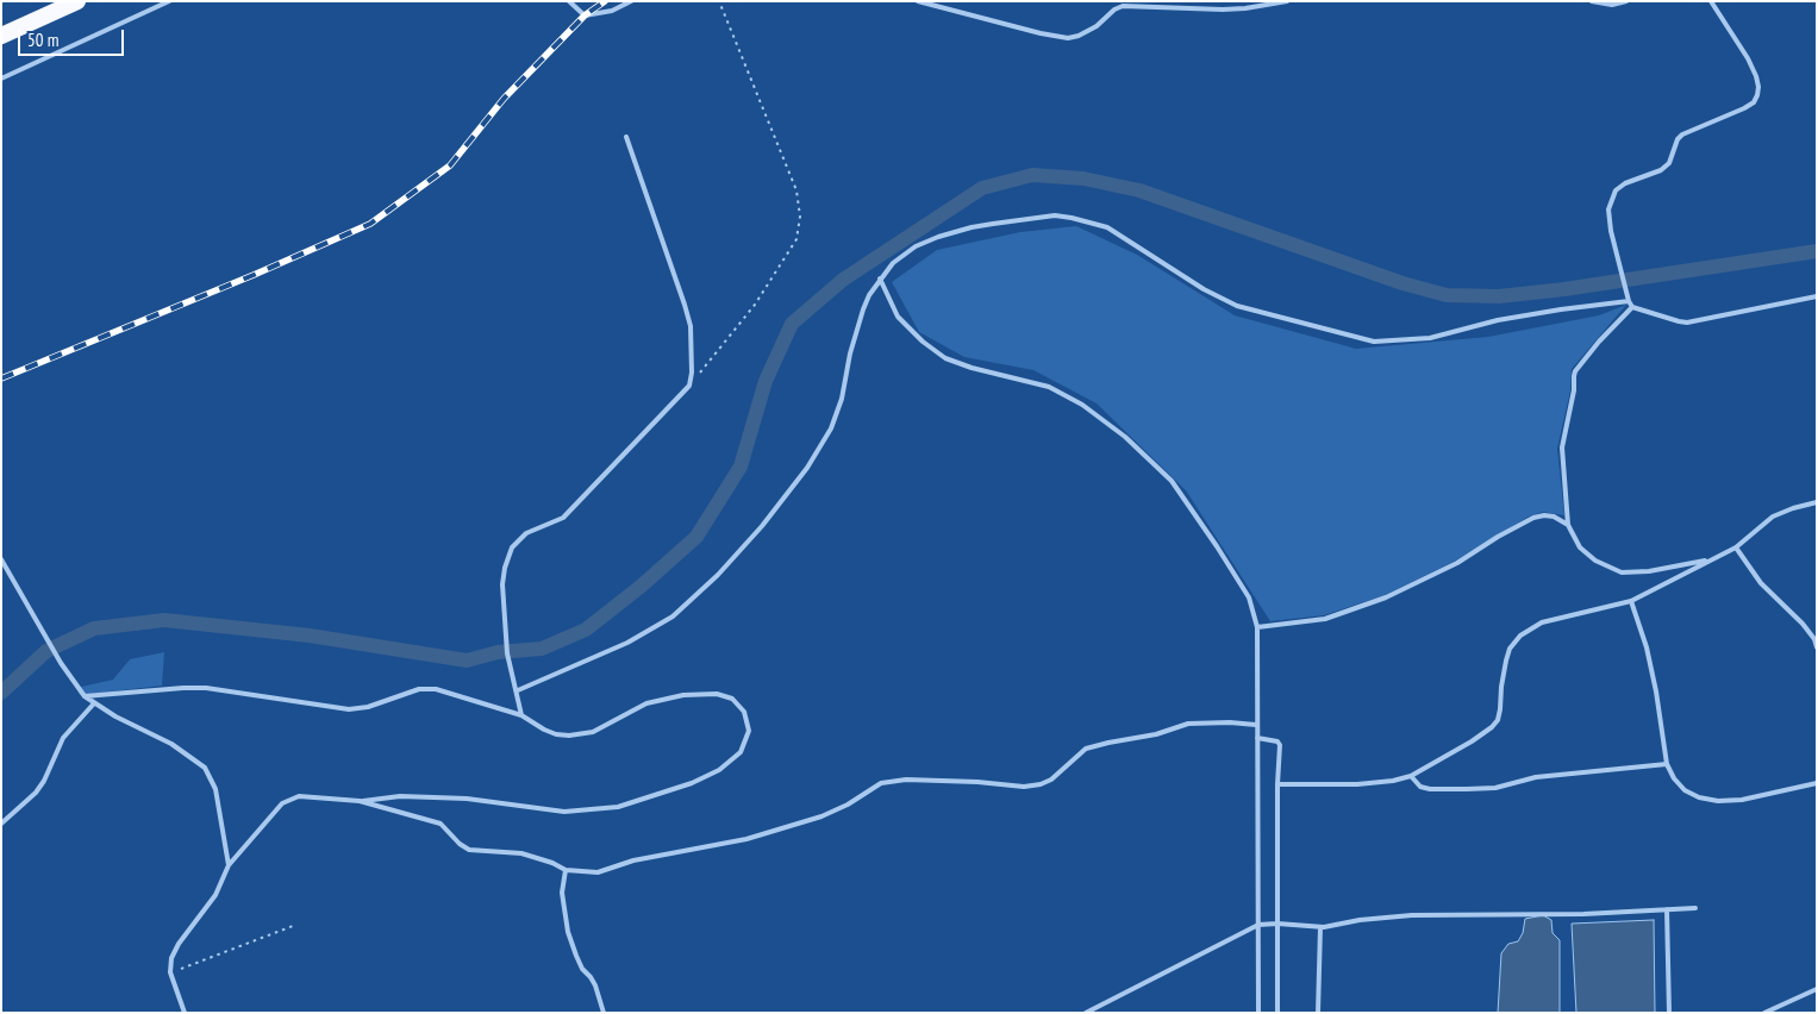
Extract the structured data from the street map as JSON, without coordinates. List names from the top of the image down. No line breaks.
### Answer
{"scale_bar":"50 m"}
